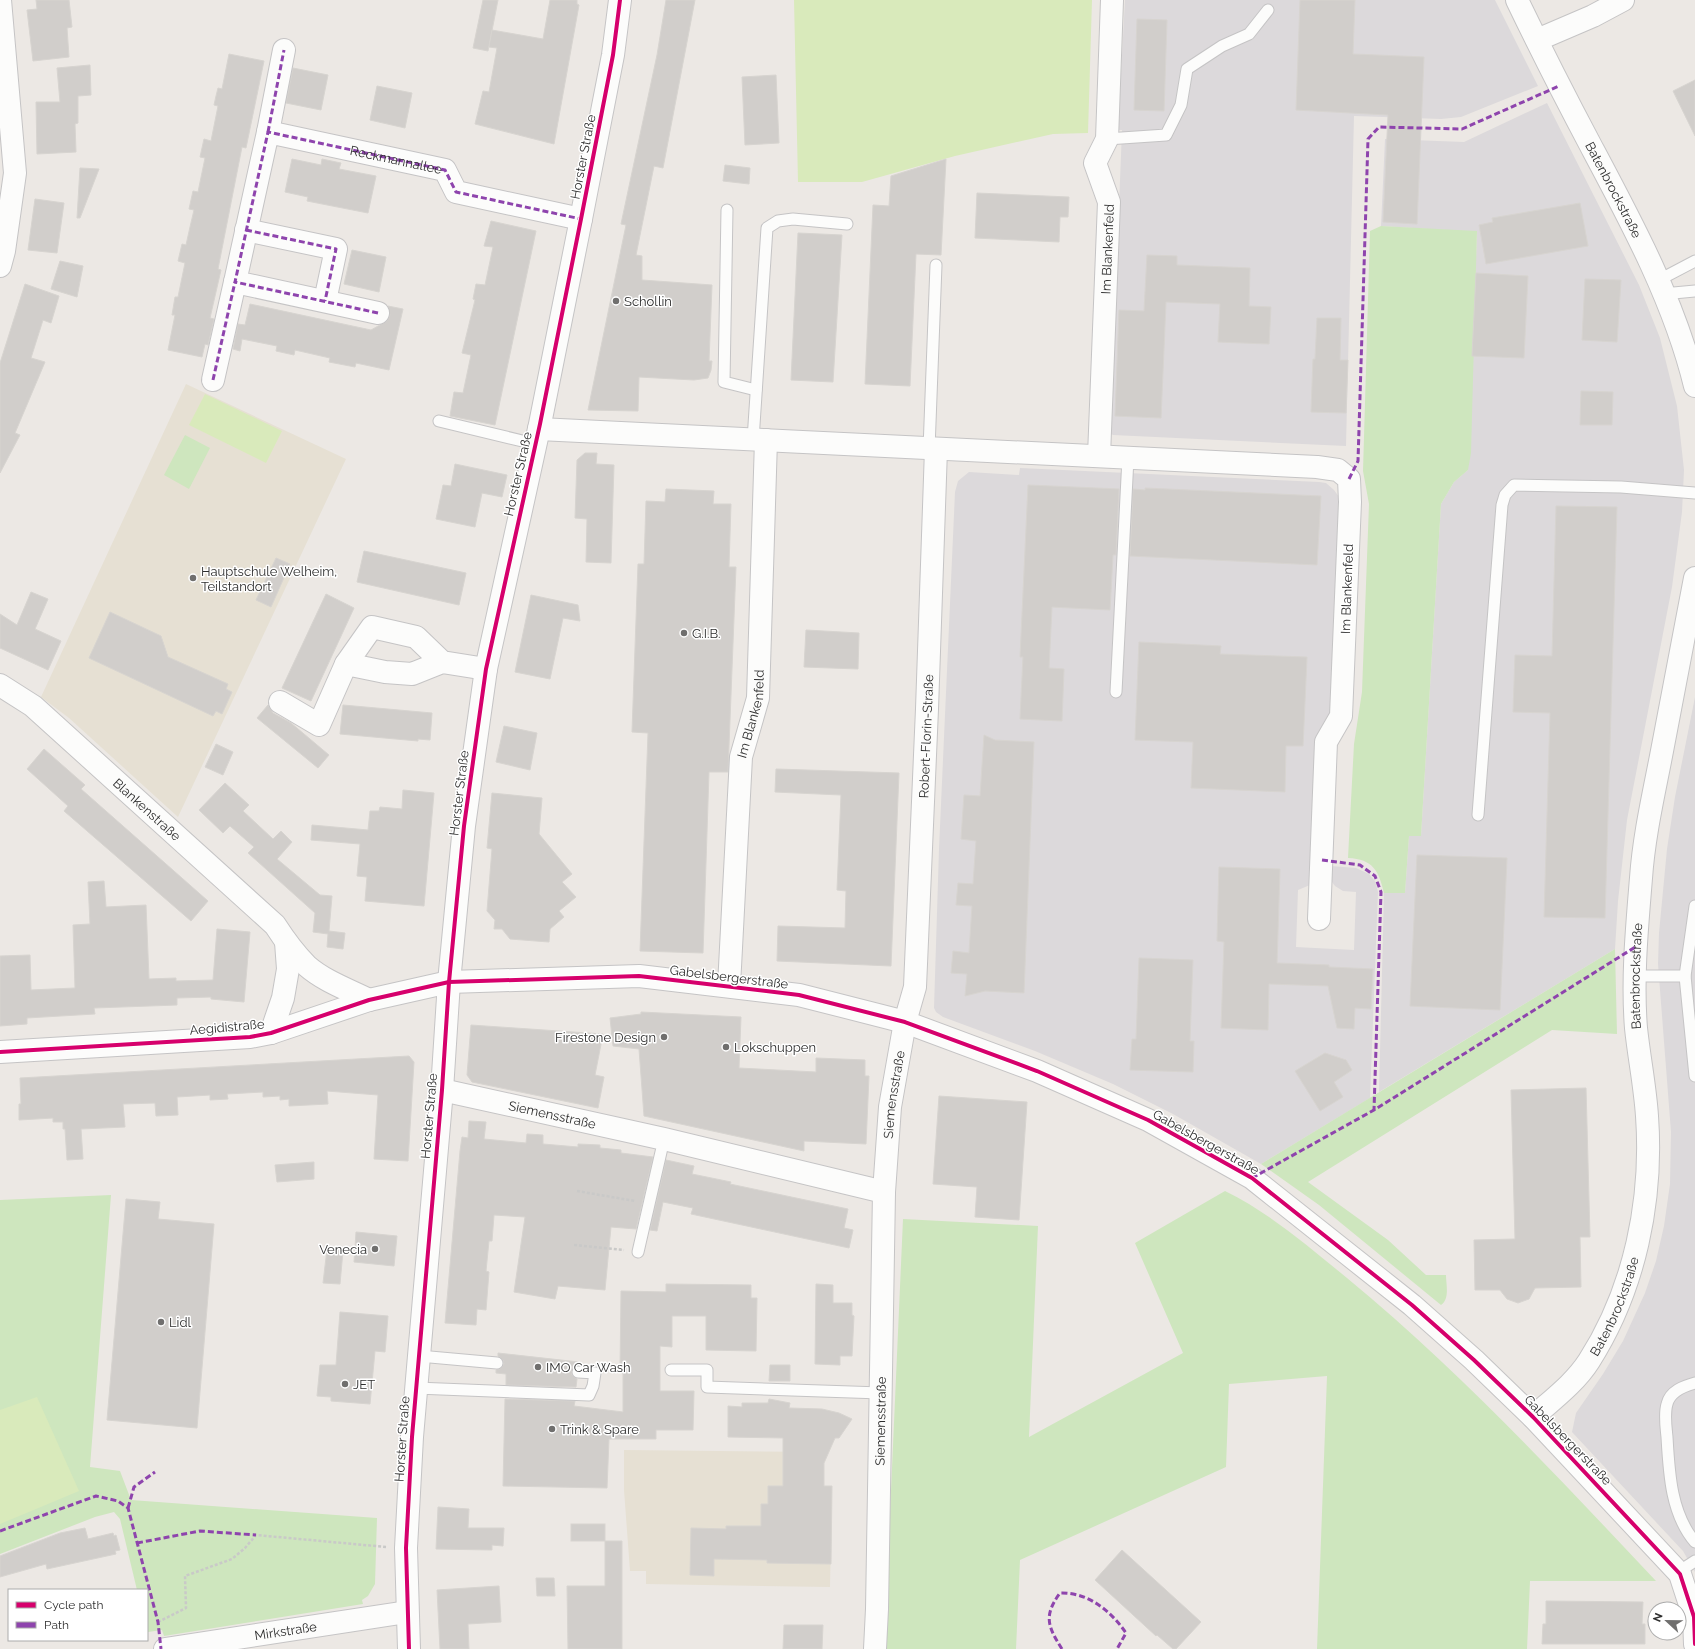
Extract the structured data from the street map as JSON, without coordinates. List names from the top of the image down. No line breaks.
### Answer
{"streets":{"street":["Horster Straße","Reckmannallee","Batenbrockstraße","Im Blankenfeld","Robert-Florin-Straße","Blankenstraße","Gabelsbergerstraße","Aegidistraße","Siemensstraße","Mirkstraße"]},"crossings":[["Horster Straße","Reckmannallee"],["Horster Straße","Im Blankenfeld"],["Horster Straße","Gabelsbergerstraße"],["Horster Straße","Aegidistraße"],["Horster Straße","Siemensstraße"],["Horster Straße","Mirkstraße"],["Batenbrockstraße","Gabelsbergerstraße"],["Im Blankenfeld","Robert-Florin-Straße"],["Im Blankenfeld","Gabelsbergerstraße"],["Robert-Florin-Straße","Gabelsbergerstraße"],["Robert-Florin-Straße","Siemensstraße"],["Blankenstraße","Aegidistraße"],["Gabelsbergerstraße","Aegidistraße"],["Gabelsbergerstraße","Siemensstraße"]],"places":["Schollin","Hauptschule Welheim, Teilstandort","G.I.B.","Firestone Design","Lokschuppen","Venecia","Lidl","IMO Car Wash","JET","Trink & Spare"],"legend":["Cycle path","Path"],"north":"left"}
